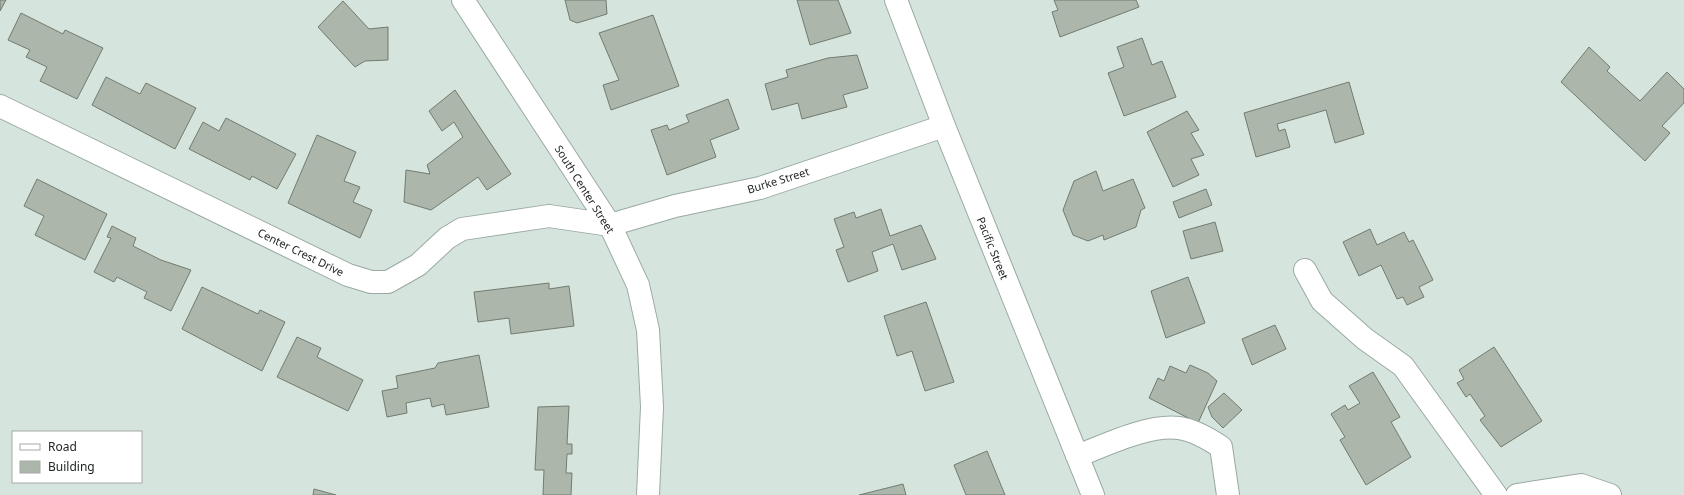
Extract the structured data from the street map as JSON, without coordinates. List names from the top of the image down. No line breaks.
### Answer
{"streets":{"street":["Burke Street","South Center Street","Pacific Street","Center Crest Drive"]},"crossings":[["Burke Street","South Center Street"],["Burke Street","Pacific Street"],["Burke Street","Center Crest Drive"],["South Center Street","Center Crest Drive"]],"legend":["Road","Building"]}
